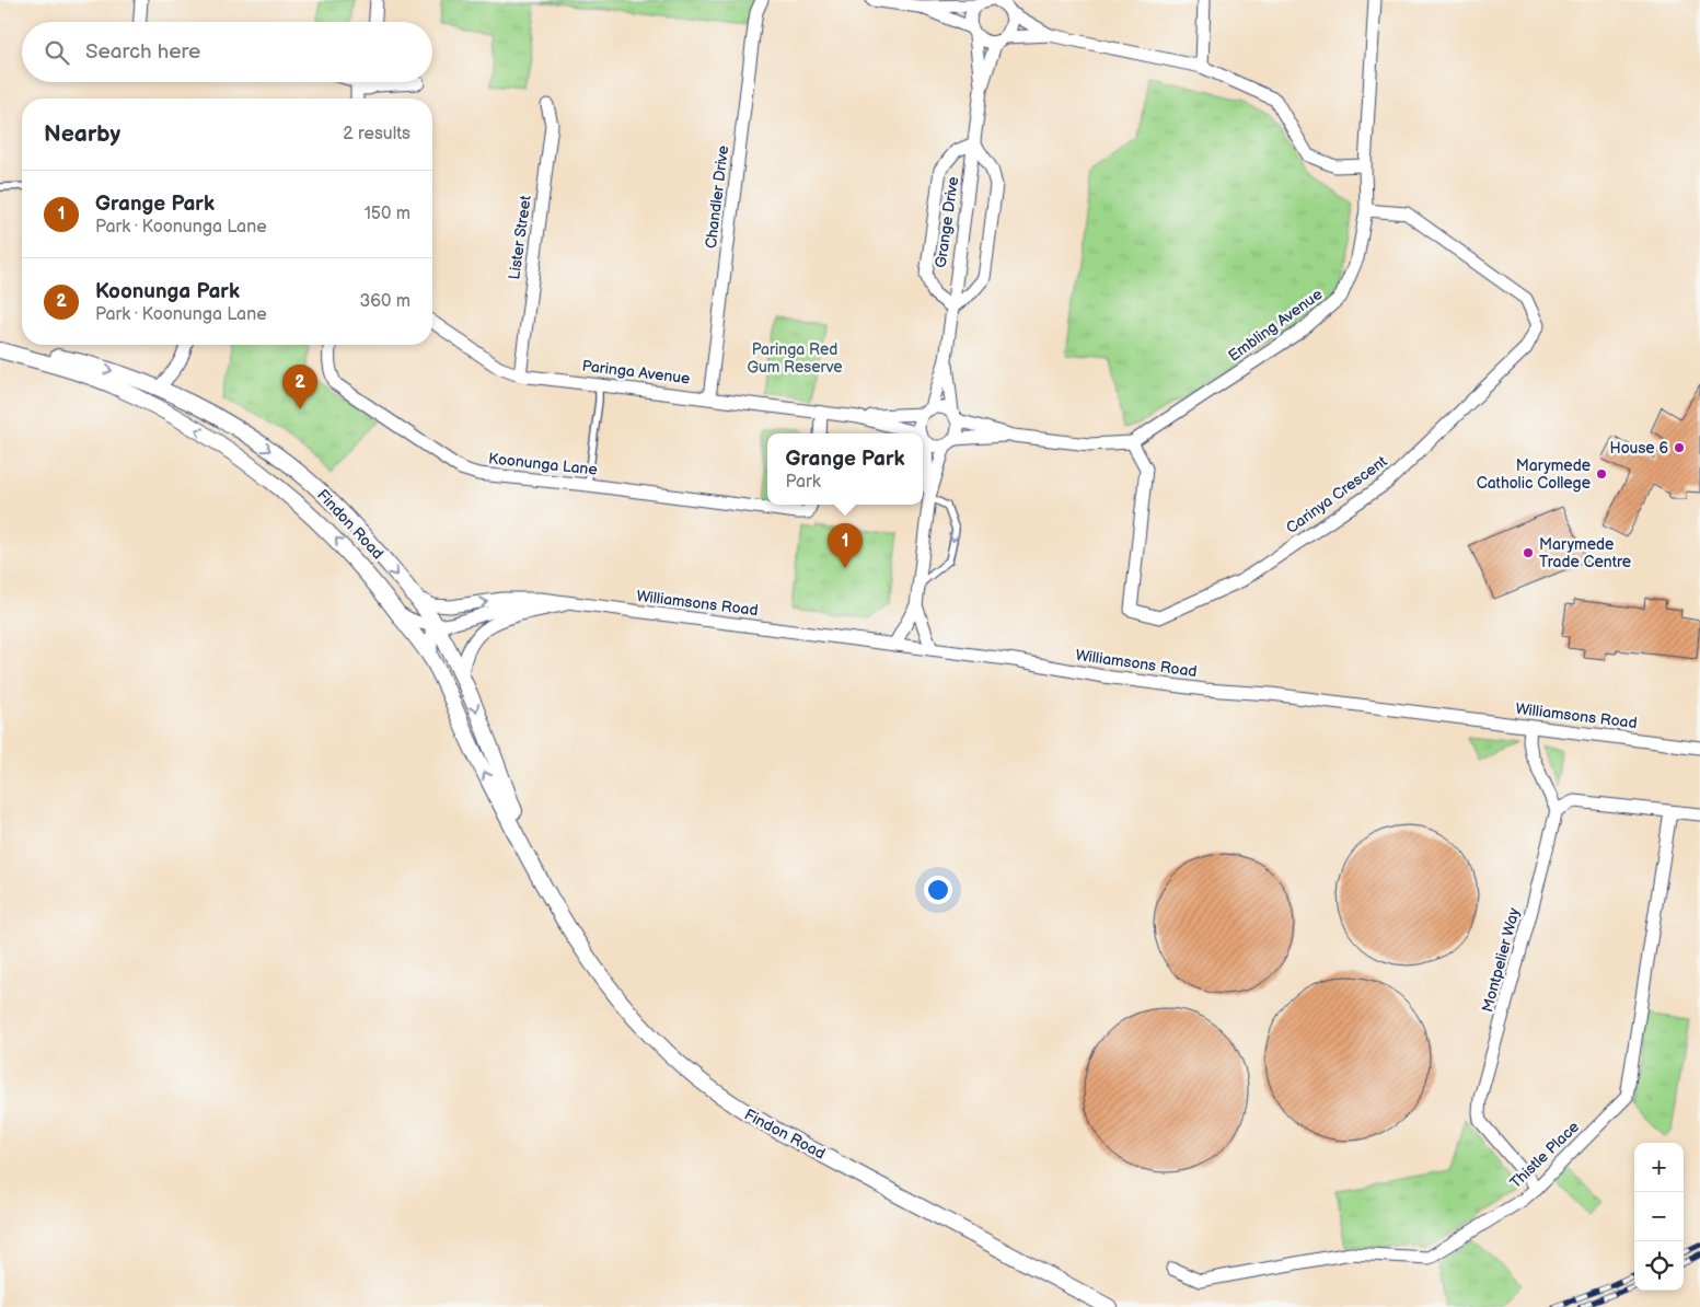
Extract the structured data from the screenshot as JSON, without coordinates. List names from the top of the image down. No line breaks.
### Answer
{"streets":{"street":["Chandler Drive","Grange Drive","Lister Street","Embling Avenue","Paringa Avenue","Koonunga Lane","Carinya Crescent","Findon Road","Williamsons Road","Montpelier Way","Thistle Place"]},"crossings":[["Chandler Drive","Paringa Avenue"],["Grange Drive","Paringa Avenue"],["Lister Street","Paringa Avenue"],["Embling Avenue","Carinya Crescent"],["Findon Road","Williamsons Road"],["Montpelier Way","Thistle Place"]],"parks":["Paringa Red Gum Reserve"],"places":["House 6","Marymede Catholic College","Marymede Trade Centre"],"page":{"search":"Search here","heading":["Nearby","2 results"],"list":[{"mark":"1","name":"Grange Park","note":"Park · Koonunga Lane","value":"150 m"},{"mark":"2","name":"Koonunga Park","note":"Park · Koonunga Lane","value":"360 m"}],"pins":["2","1"],"popup":["Grange Park","Park"],"map_buttons":["+","−"]}}
